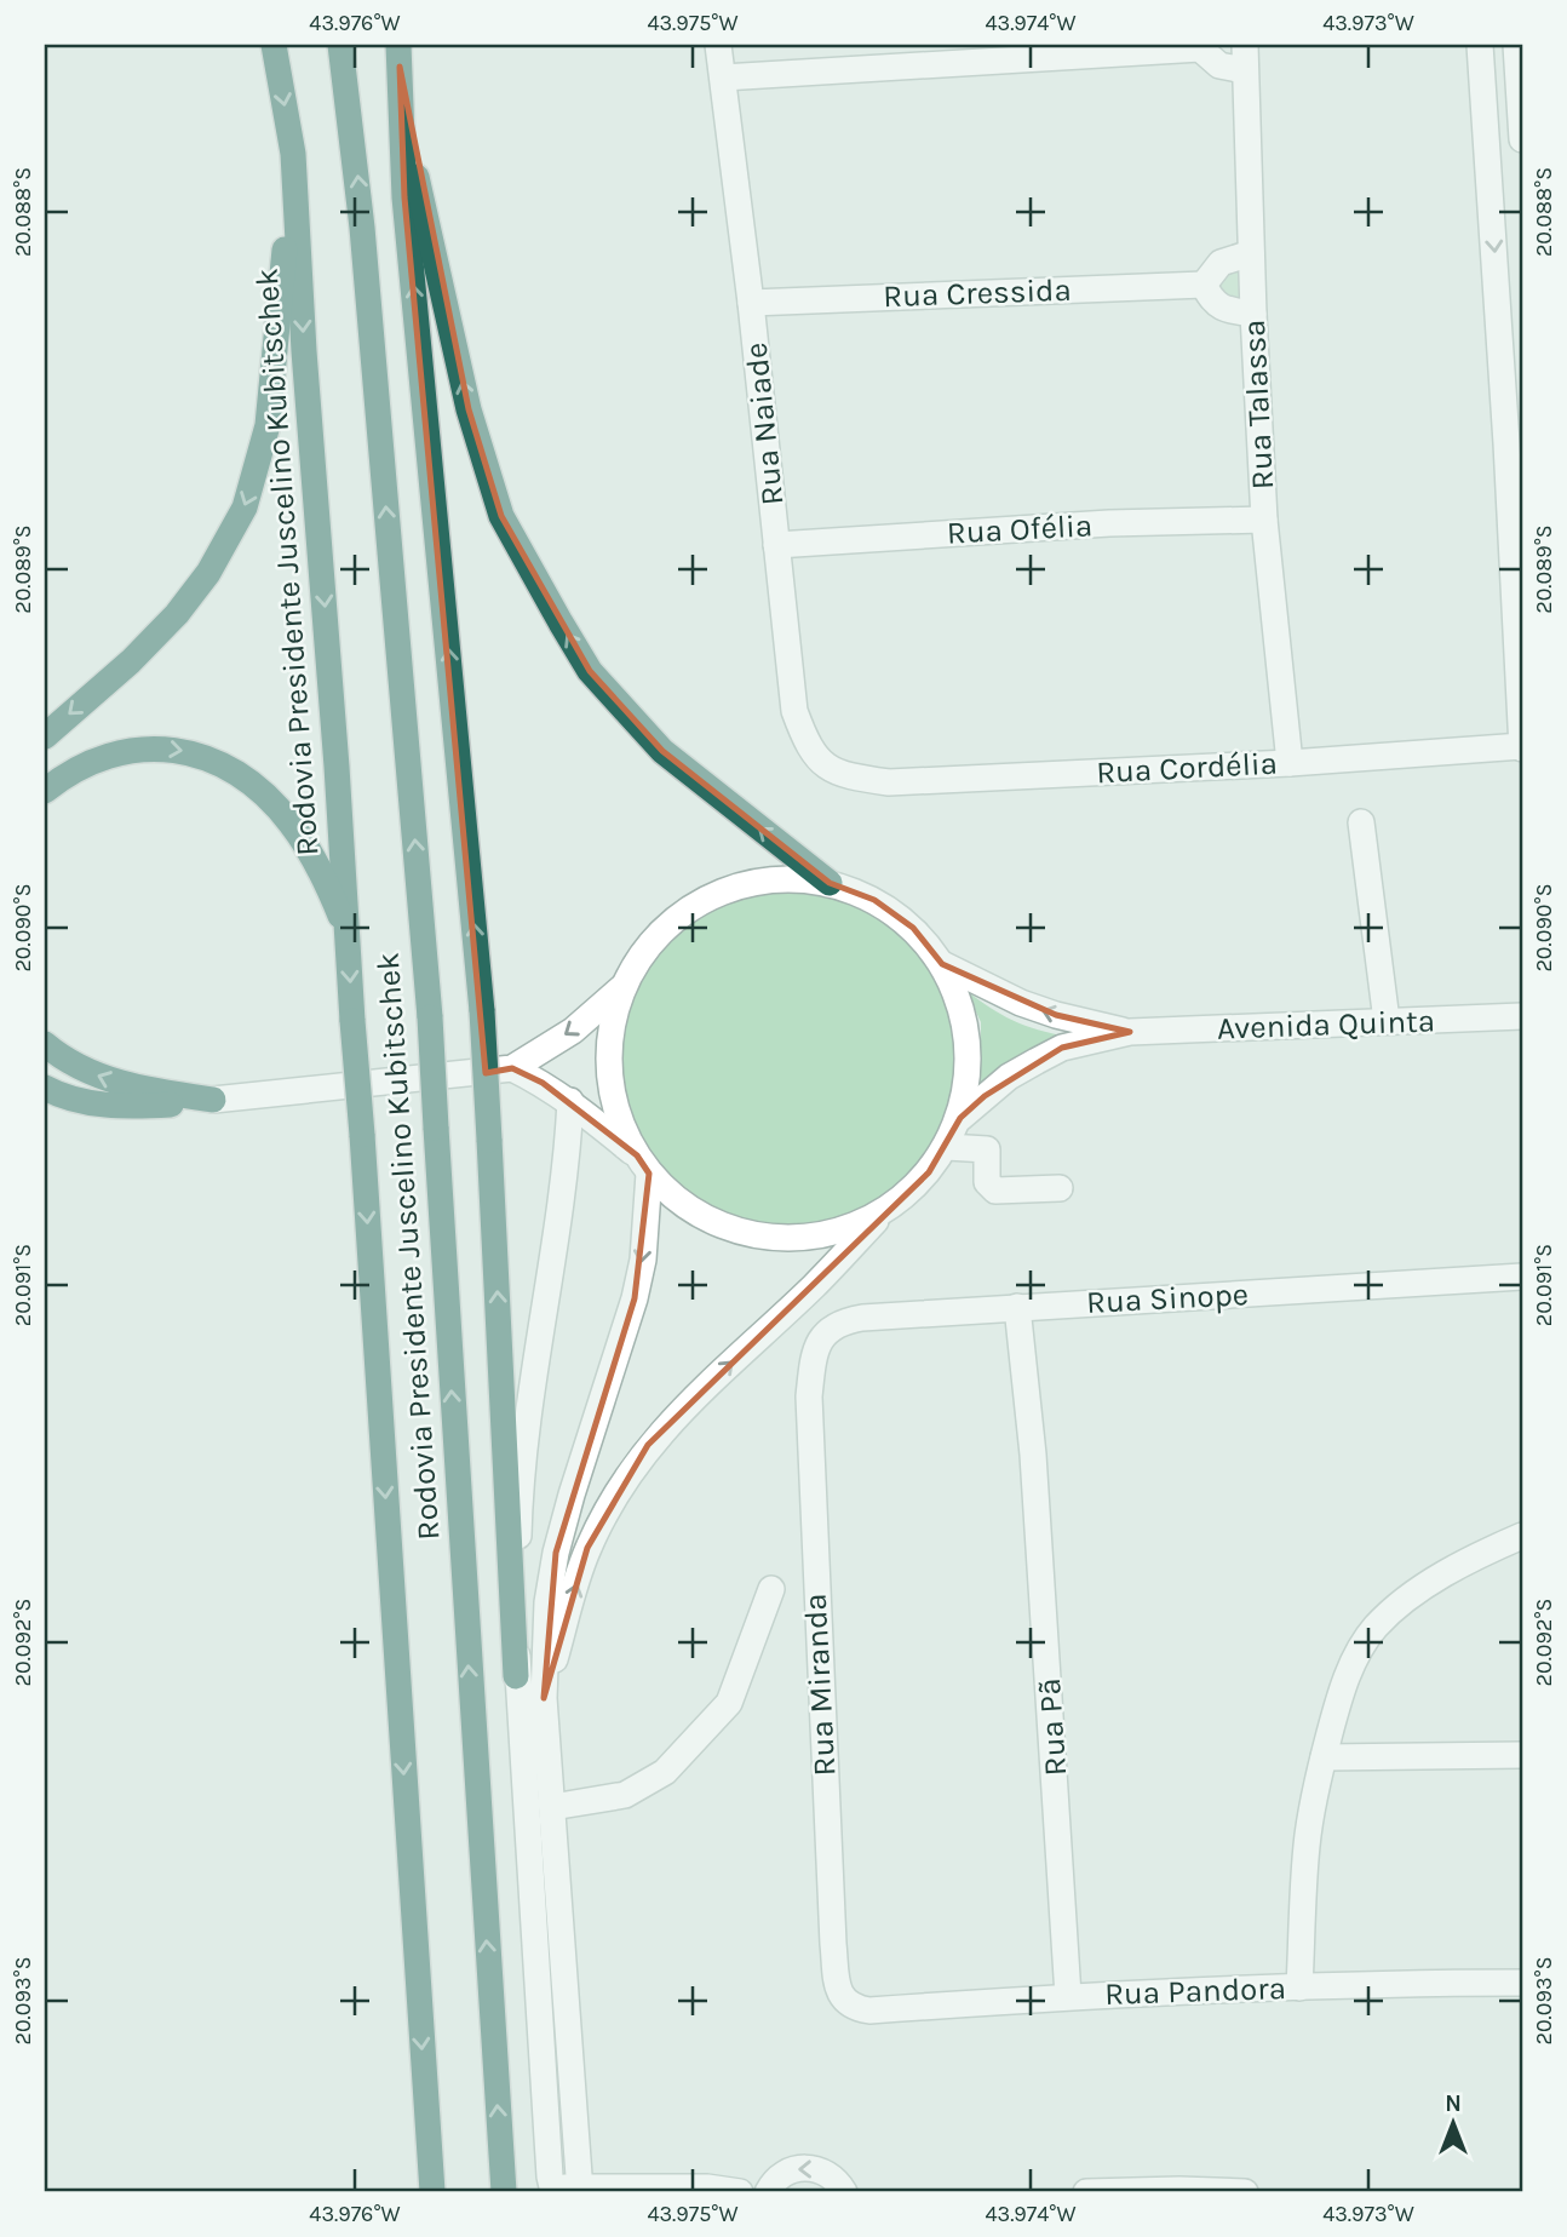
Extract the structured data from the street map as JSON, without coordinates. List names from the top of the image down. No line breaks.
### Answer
{"streets":{"highway":["Rodovia Presidente Juscelino Kubitschek"],"street":["Rua Cressida","Rua Talassa","Rua Naiade","Rua Ofélia","Rua Cordélia","Avenida Quinta","Rua Sinope","Rua Miranda","Rua Pã","Rua Pandora"]},"crossings":[["Rua Cressida","Rua Naiade"],["Rua Talassa","Rua Ofélia"],["Rua Talassa","Rua Cordélia"],["Rua Naiade","Rua Ofélia"],["Rua Naiade","Rua Cordélia"],["Rua Sinope","Rua Miranda"],["Rua Sinope","Rua Pã"],["Rua Miranda","Rua Pandora"],["Rua Pã","Rua Pandora"]],"north":"top","coordinates":["43.976°W","43.975°W","43.974°W","43.973°W","20.088°S","20.089°S","20.090°S","20.091°S","20.092°S","20.093°S"]}
